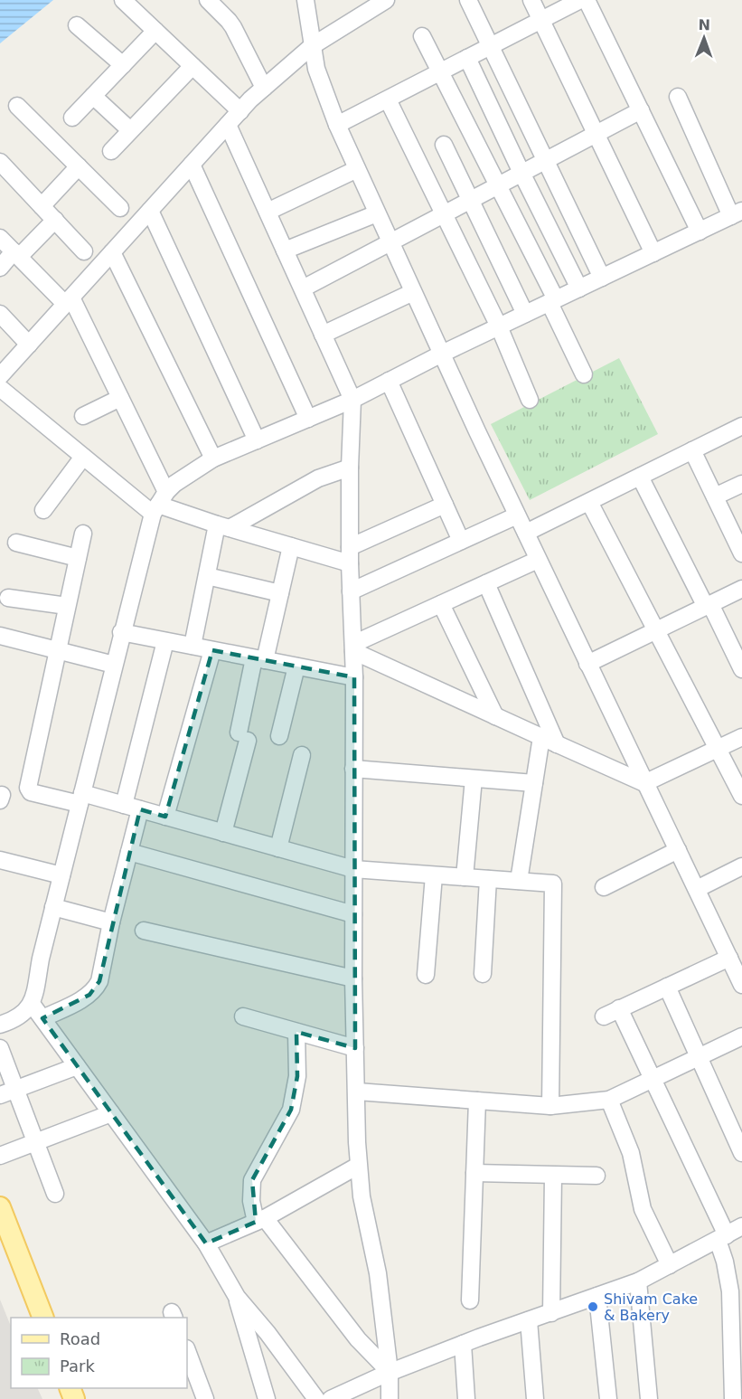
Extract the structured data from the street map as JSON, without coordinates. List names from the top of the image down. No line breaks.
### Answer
{"places":["Shivam Cake & Bakery"],"legend":["Road","Park"],"north":"top"}
